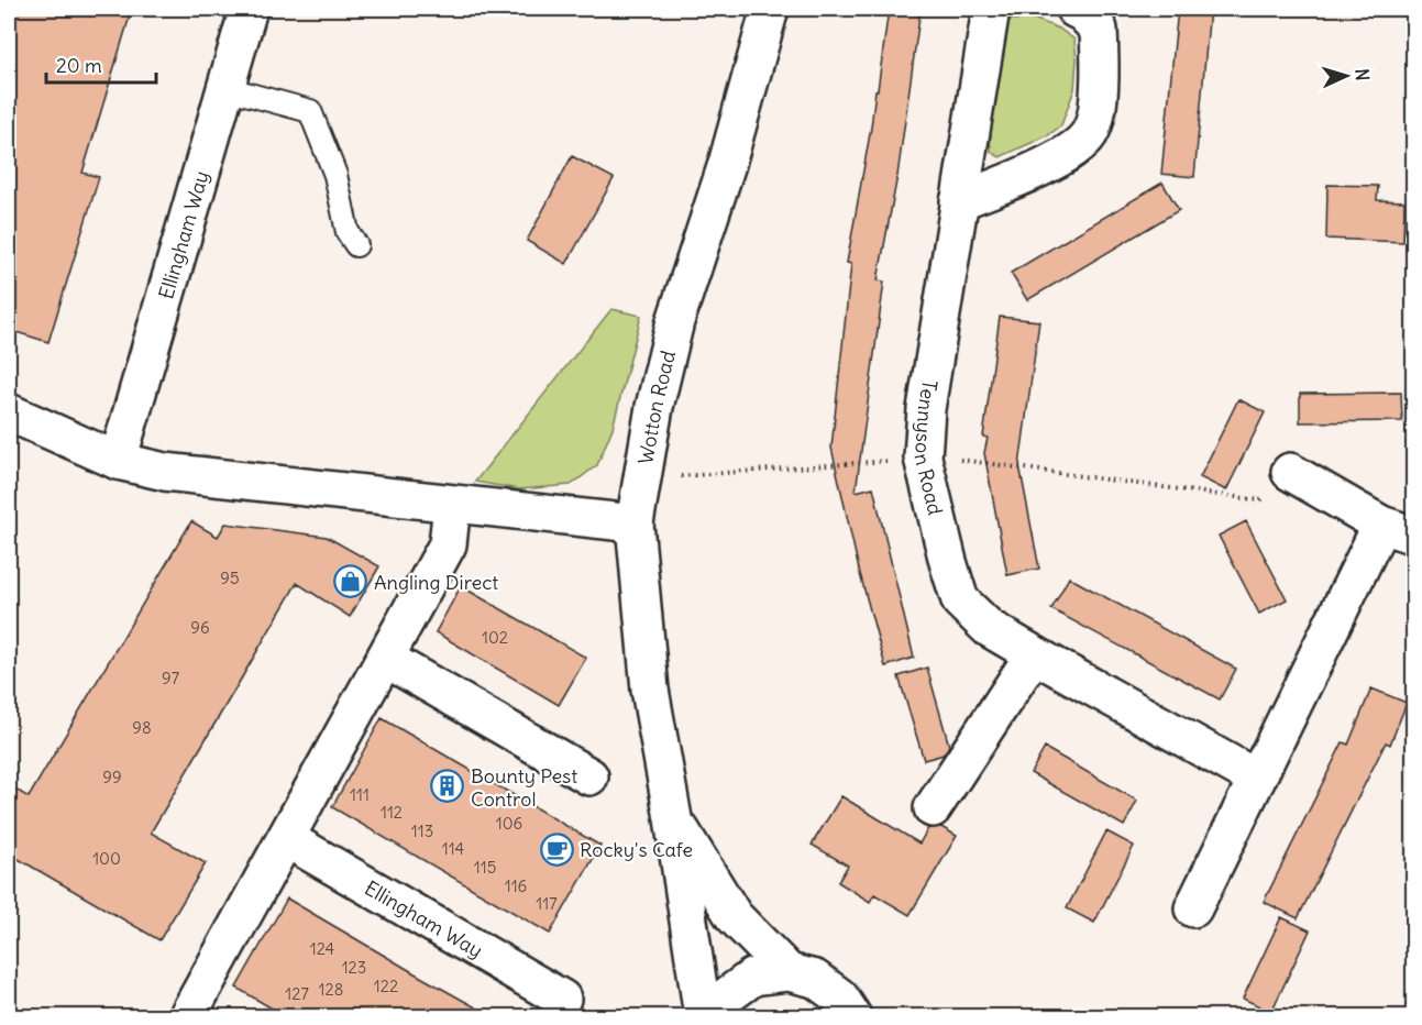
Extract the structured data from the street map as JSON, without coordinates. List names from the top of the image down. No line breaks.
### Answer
{"streets":{"street":["Ellingham Way","Wotton Road","Tennyson Road"]},"places":{"shop":["Angling Direct"],"building":["Bounty Pest Control"],"cafe":["Rocky's Cafe"]},"house_numbers":["95","96","102","97","98","99","111","112","106","113","114","100","115","116","117","124","123","122","128","127"],"scale_bar":"20 m","north":"right"}
